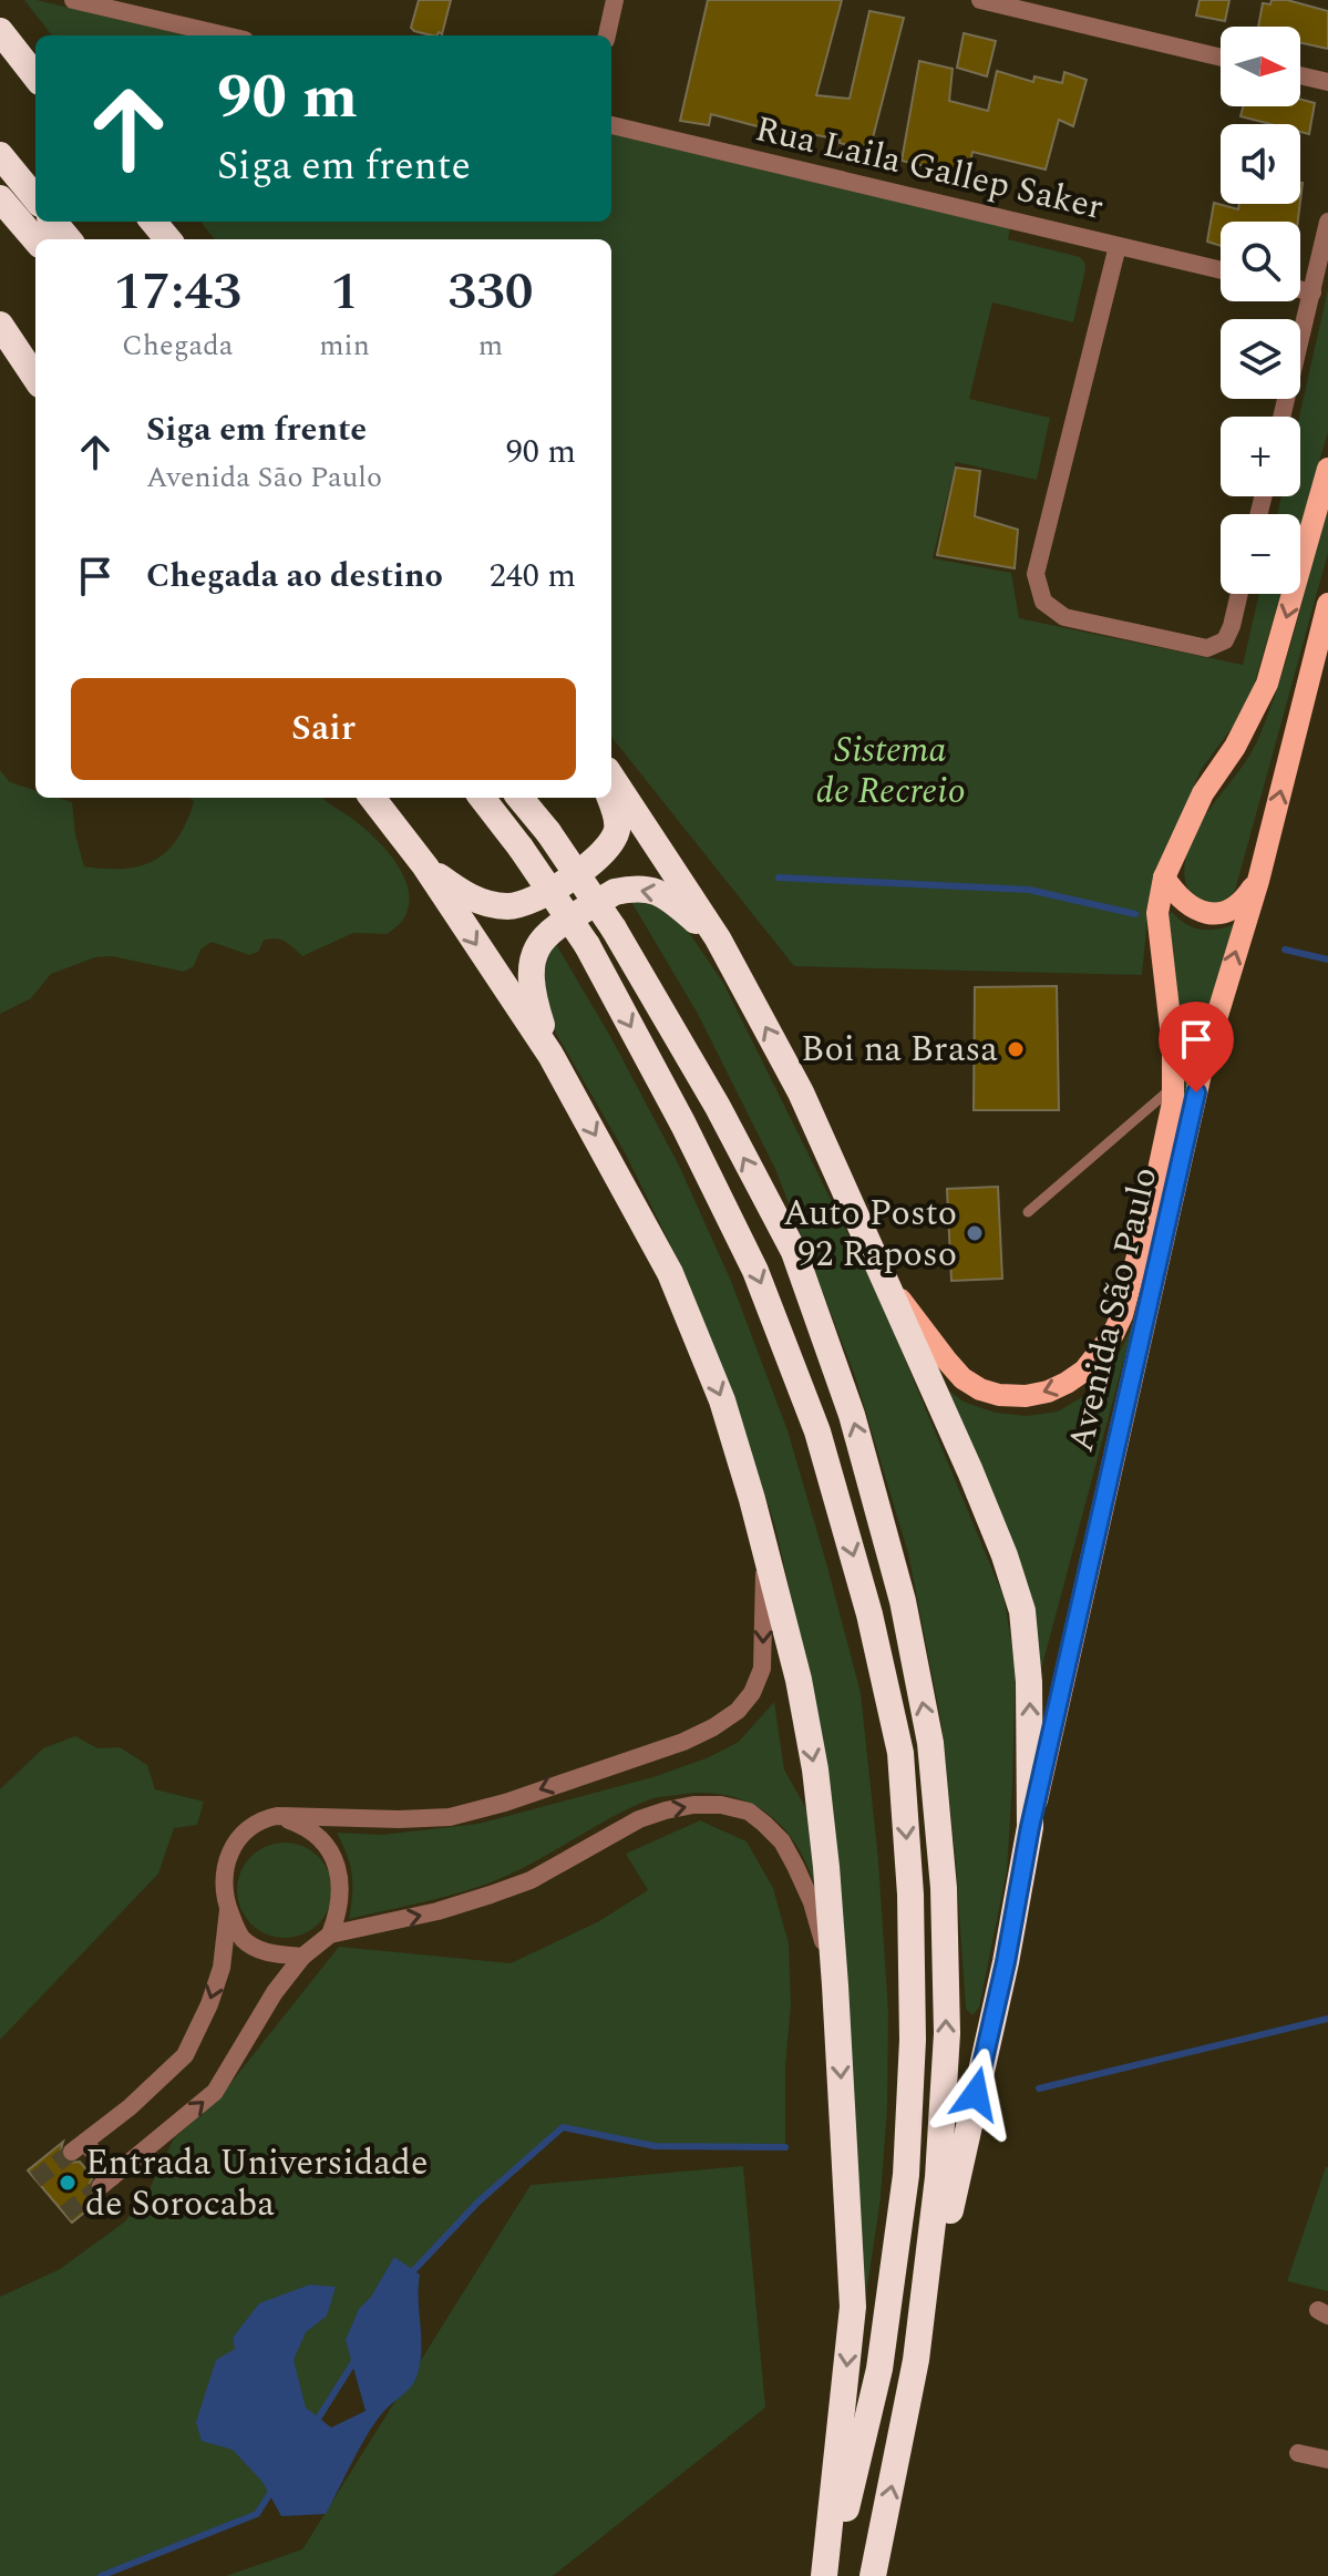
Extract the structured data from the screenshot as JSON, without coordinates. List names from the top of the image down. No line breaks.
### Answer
{"streets":{"main road":["Avenida São Paulo"],"street":["Rua Laila Gallep Saker"]},"parks":["Sistema de Recreio"],"places":["Boi na Brasa","Auto Posto 92 Raposo","Entrada Universidade de Sorocaba"],"north":"right","page":{"map_buttons":["+","−"],"turn":["90 m","Siga em frente"],"eta":["17:43","Chegada","1","min","330","m"],"list":[{"name":"Siga em frente","note":"Avenida São Paulo","value":"90 m"},{"name":"Chegada ao destino","value":"240 m"}],"buttons":"Sair"}}
